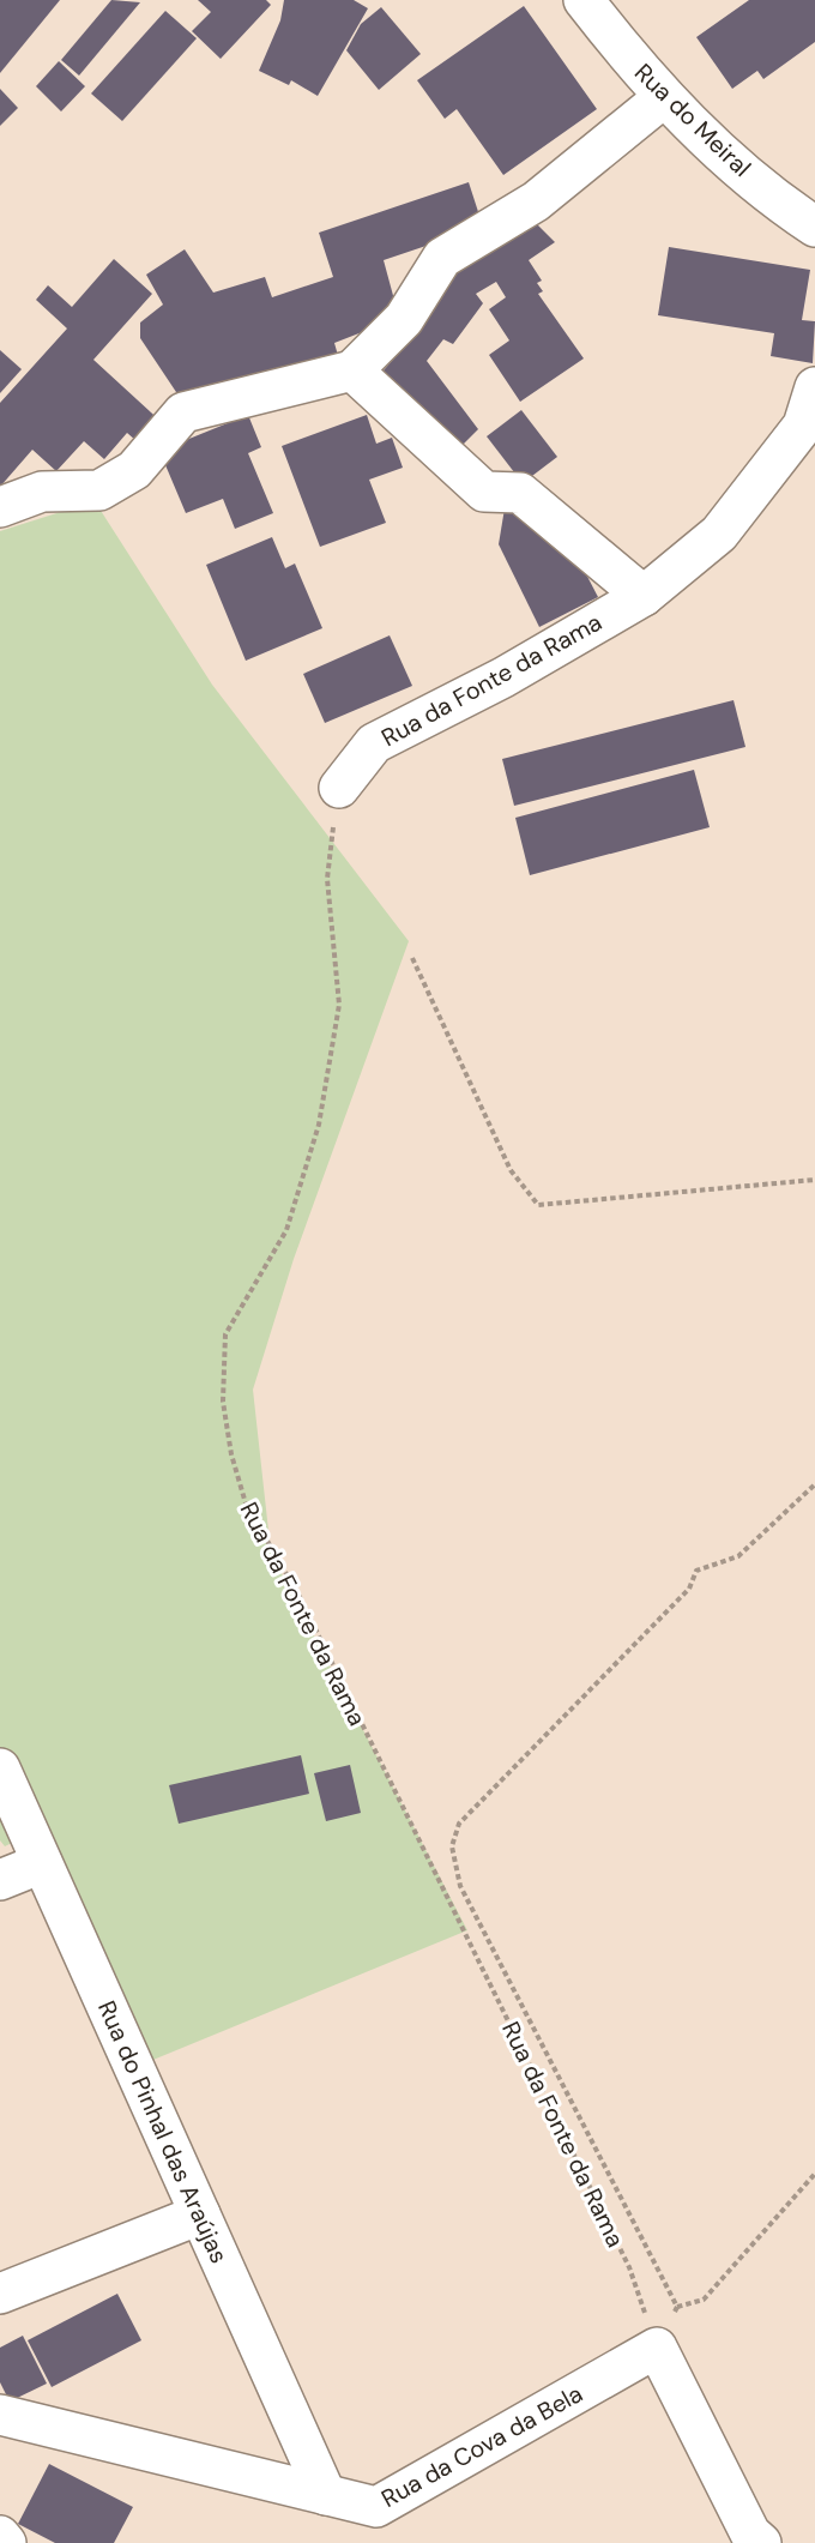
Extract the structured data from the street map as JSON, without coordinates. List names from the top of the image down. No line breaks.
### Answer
{"streets":{"street":["Rua do Meiral","Rua da Fonte da Rama","Rua do Pinhal das Araújas","Rua da Cova da Bela"]},"crossings":[["Rua da Fonte da Rama","Rua da Cova da Bela"],["Rua do Pinhal das Araújas","Rua da Cova da Bela"]]}
